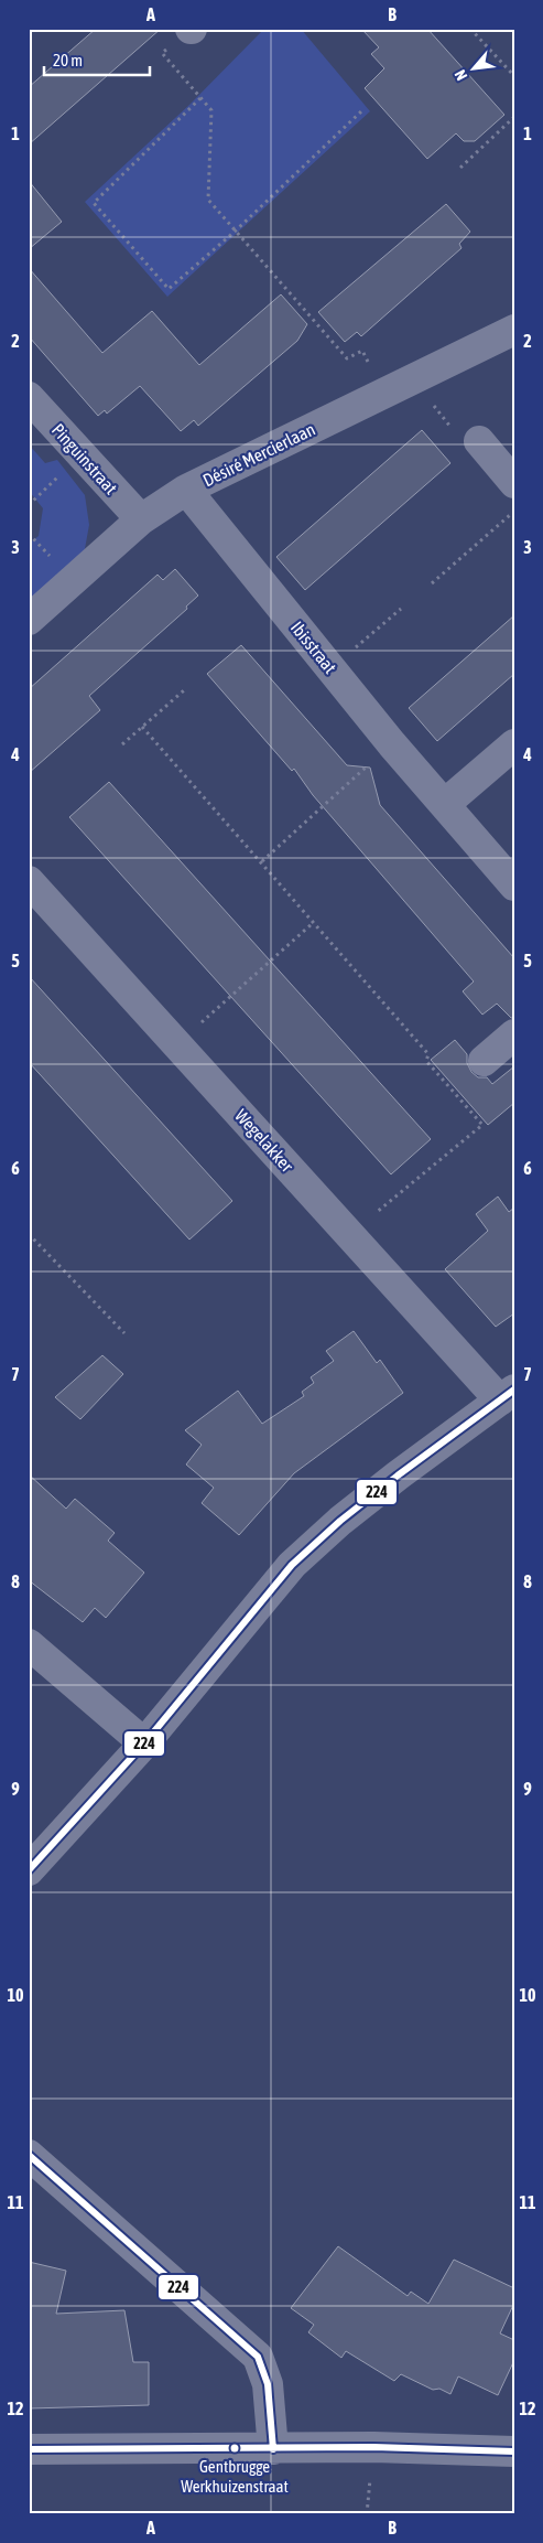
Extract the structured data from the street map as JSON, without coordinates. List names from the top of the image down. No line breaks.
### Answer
{"streets":{"street":["Désiré Mercierlaan","Pinguinstraat","Ibisstraat","Wegelakker"]},"crossings":[["Désiré Mercierlaan","Pinguinstraat"],["Désiré Mercierlaan","Ibisstraat"]],"places":["Gentbrugge Werkhuizenstraat"],"lines":["transit line 224"],"scale_bar":"20 m","north":"bottom left","grid":{"columns":["A","B"],"rows":["1","2","3","4","5","6","7","8","9","10","11","12"]}}
